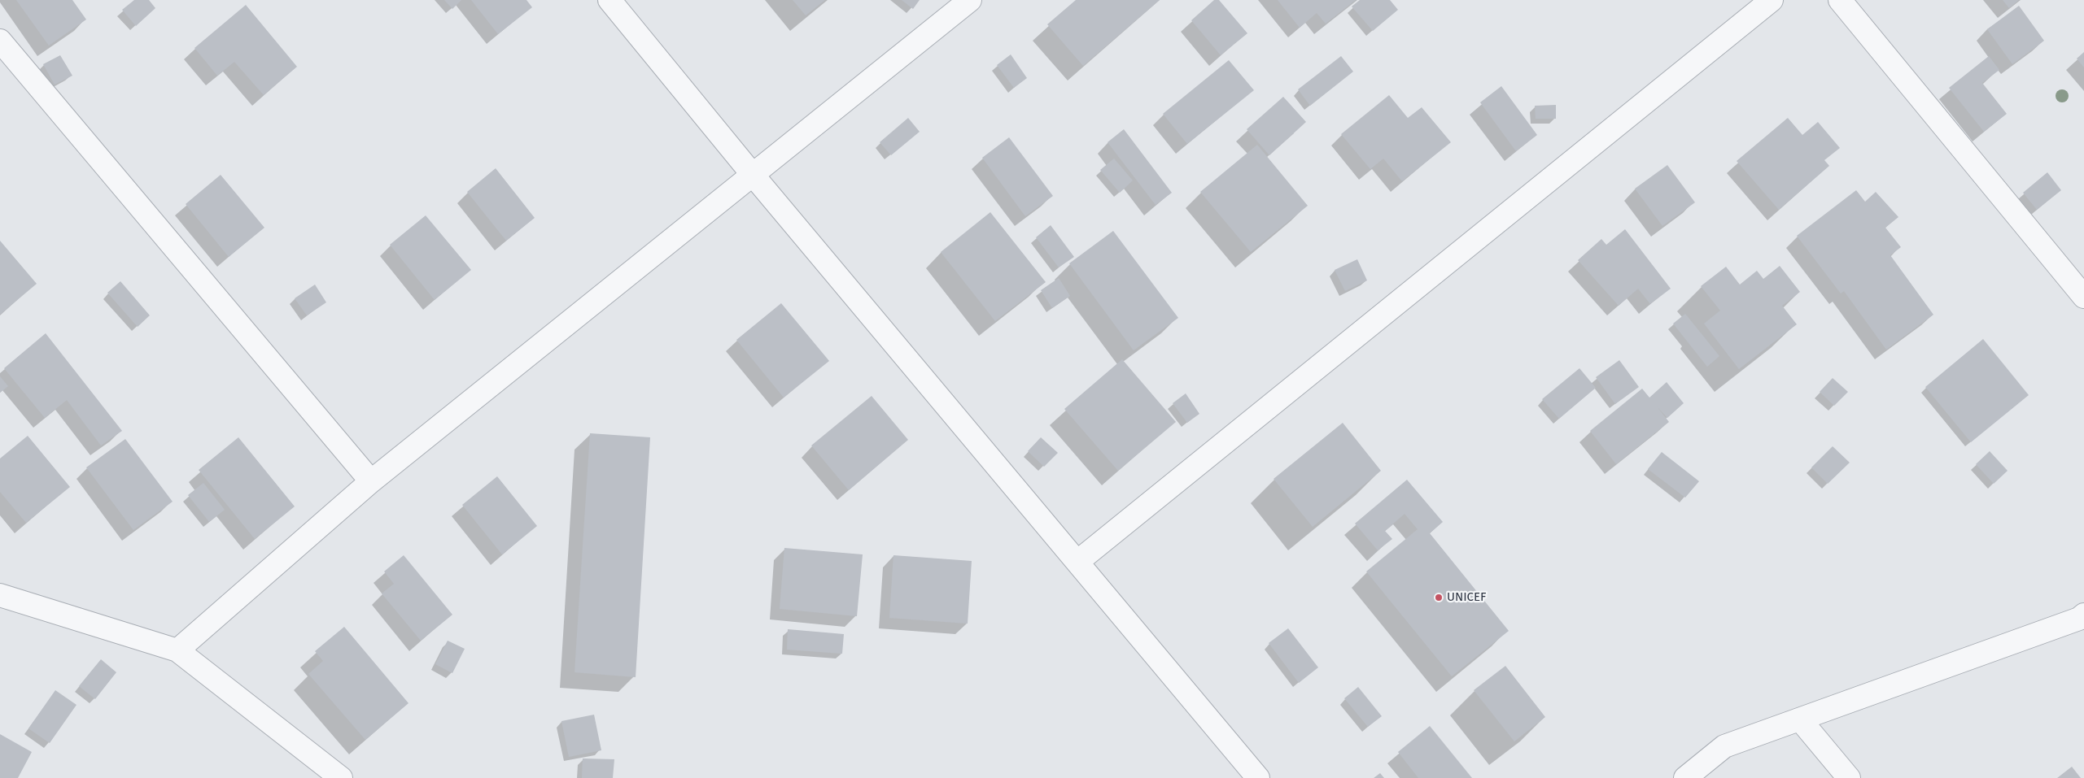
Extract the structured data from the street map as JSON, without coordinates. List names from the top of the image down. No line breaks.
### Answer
{"places":["UNICEF"]}
